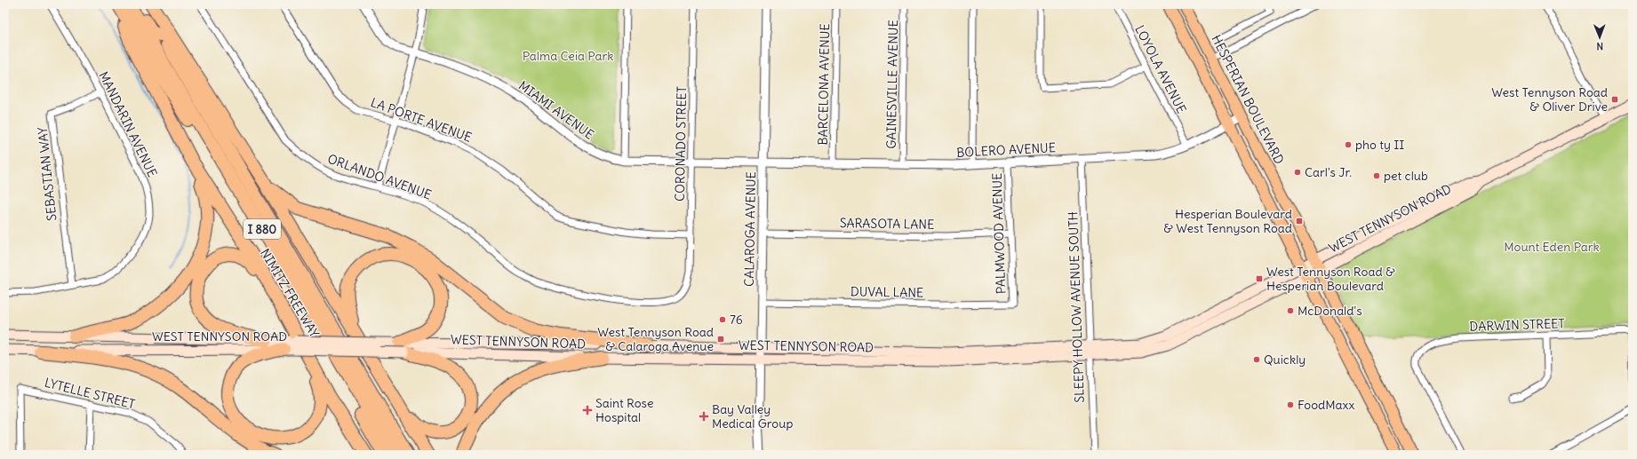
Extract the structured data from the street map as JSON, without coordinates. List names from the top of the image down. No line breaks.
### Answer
{"streets":{"highway":["I 880","NIMITZ FREEWAY"],"main road":["HESPERIAN BOULEVARD","WEST TENNYSON ROAD"],"street":["LOYOLA AVENUE","BARCELONA AVENUE","GAINESVILLE AVENUE","MIAMI AVENUE","LA PORTE AVENUE","MANDARIN AVENUE","CORONADO STREET","BOLERO AVENUE","SEBASTIAN WAY","ORLANDO AVENUE","SARASOTA LANE","CALAROGA AVENUE","PALMWOOD AVENUE","DUVAL LANE","SLEEPY HOLLOW AVENUE SOUTH","DARWIN STREET","LYTELLE STREET"]},"crossings":[["LOYOLA AVENUE","BOLERO AVENUE"],["BARCELONA AVENUE","BOLERO AVENUE"],["GAINESVILLE AVENUE","BOLERO AVENUE"],["HESPERIAN BOULEVARD","BOLERO AVENUE"],["HESPERIAN BOULEVARD","WEST TENNYSON ROAD"],["MIAMI AVENUE","CORONADO STREET"],["MIAMI AVENUE","BOLERO AVENUE"],["MIAMI AVENUE","CALAROGA AVENUE"],["LA PORTE AVENUE","CORONADO STREET"],["MANDARIN AVENUE","SEBASTIAN WAY"],["CORONADO STREET","ORLANDO AVENUE"],["BOLERO AVENUE","CALAROGA AVENUE"],["BOLERO AVENUE","PALMWOOD AVENUE"],["BOLERO AVENUE","SLEEPY HOLLOW AVENUE SOUTH"],["WEST TENNYSON ROAD","CALAROGA AVENUE"],["WEST TENNYSON ROAD","SLEEPY HOLLOW AVENUE SOUTH"],["SARASOTA LANE","CALAROGA AVENUE"],["SARASOTA LANE","PALMWOOD AVENUE"],["I 880","NIMITZ FREEWAY"],["CALAROGA AVENUE","DUVAL LANE"],["PALMWOOD AVENUE","DUVAL LANE"]],"parks":["Palma Ceia Park","Mount Eden Park"],"places":{"transit":["West Tennyson Road & Oliver Drive","Hesperian Boulevard & West Tennyson Road","West Tennyson Road & Hesperian Boulevard","West Tennyson Road & Calaroga Avenue"],"other":["pho ty II","Carl's Jr.","pet club","McDonald's","76","Quickly","FoodMaxx"],"health":["Saint Rose Hospital","Bay Valley Medical Group"]},"north":"bottom"}
